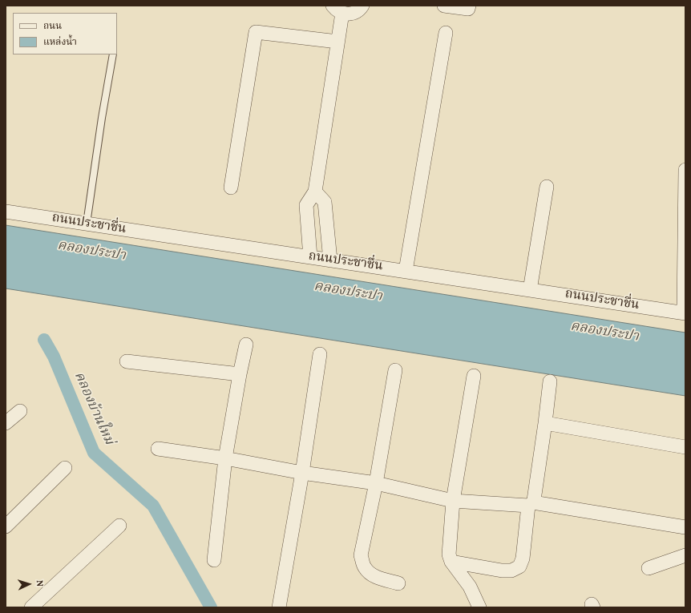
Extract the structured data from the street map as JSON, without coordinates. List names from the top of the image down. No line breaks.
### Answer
{"streets":{"street":["ถนนประชาชื่น"]},"water":["คลองประปา","คลองบ้านใหม่"],"legend":["ถนน","แหล่งน้ำ"],"north":"right"}
